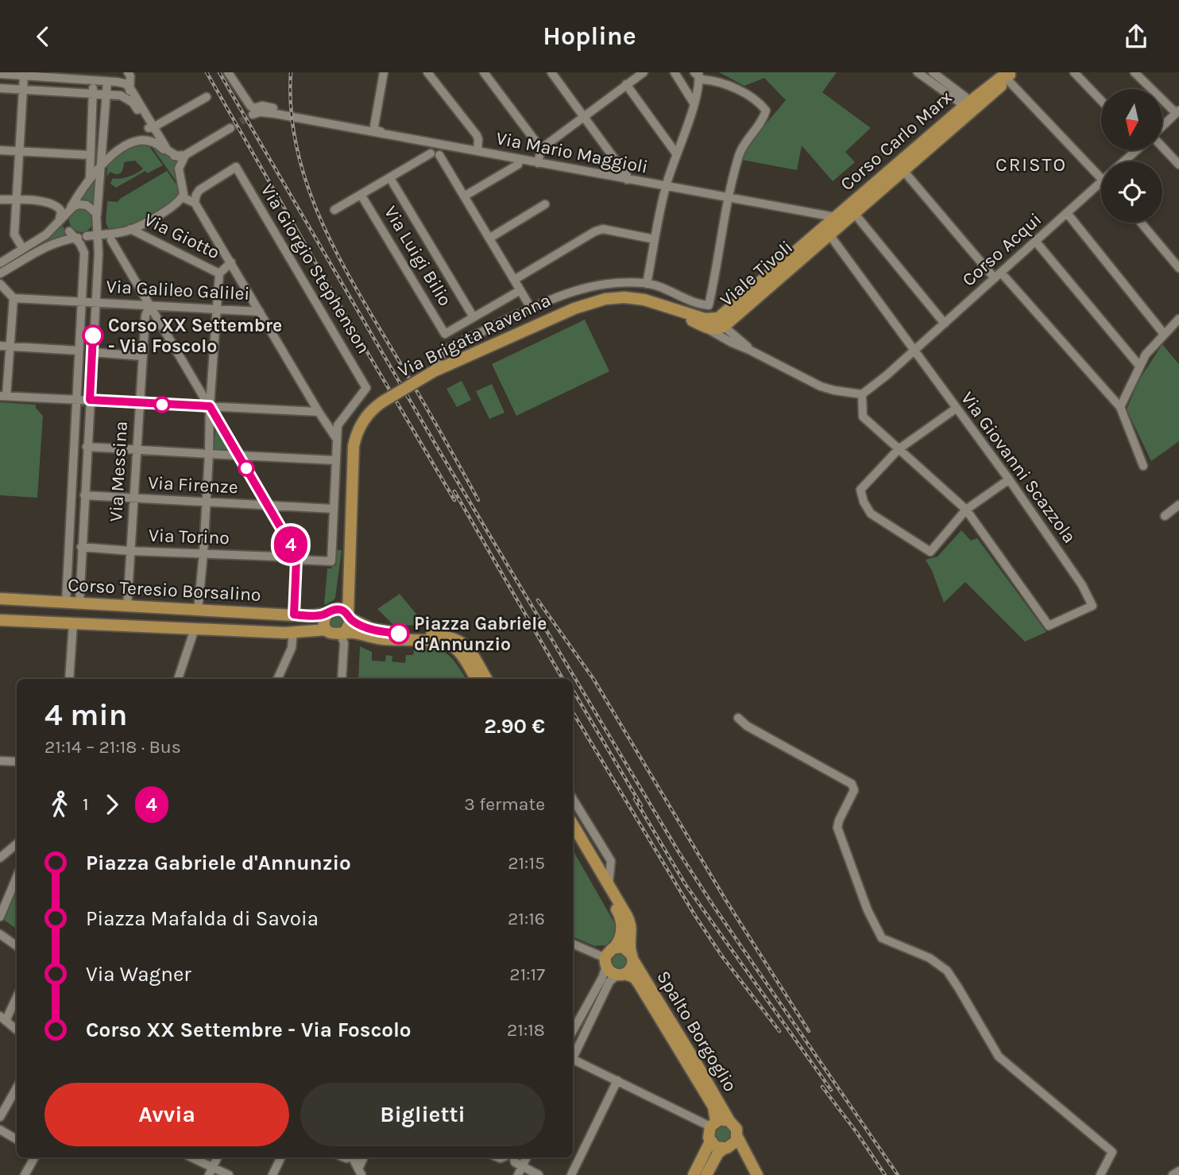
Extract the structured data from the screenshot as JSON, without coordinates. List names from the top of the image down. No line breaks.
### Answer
{"streets":{"main road":["Corso Carlo Marx","Viale Tivoli","Via Brigata Ravenna","Corso Teresio Borsalino","Spalto Borgoglio"],"street":["Via Mario Maggioli","Via Giotto","Corso Acqui","Via Luigi Bilio","Via Giorgio Stephenson","Via Galileo Galilei","Via Giovanni Scazzola","Via Messina","Via Firenze","Via Torino"]},"crossings":[["Corso Carlo Marx","Via Mario Maggioli"],["Corso Carlo Marx","Viale Tivoli"],["Via Mario Maggioli","Viale Tivoli"],["Corso Acqui","Via Giovanni Scazzola"],["Viale Tivoli","Via Brigata Ravenna"],["Via Galileo Galilei","Via Messina"],["Via Brigata Ravenna","Corso Teresio Borsalino"],["Via Messina","Via Firenze"],["Via Messina","Via Torino"],["Via Messina","Corso Teresio Borsalino"]],"districts":["CRISTO"],"places":["Corso XX Settembre - Via Foscolo","Piazza Gabriele d'Annunzio"],"lines":["bus line 4"],"north":"bottom","page":{"header":"Hopline","on_map":"4","heading":["4 min","21:14 – 21:18 · Bus","2.90 €"],"legs":["1","4","3 fermate"],"list":[{"name":"Piazza Gabriele d'Annunzio","value":"21:15"},{"name":"Piazza Mafalda di Savoia","value":"21:16"},{"name":"Via Wagner","value":"21:17"},{"name":"Corso XX Settembre - Via Foscolo","value":"21:18"}],"buttons":["Avvia","Biglietti"]}}
